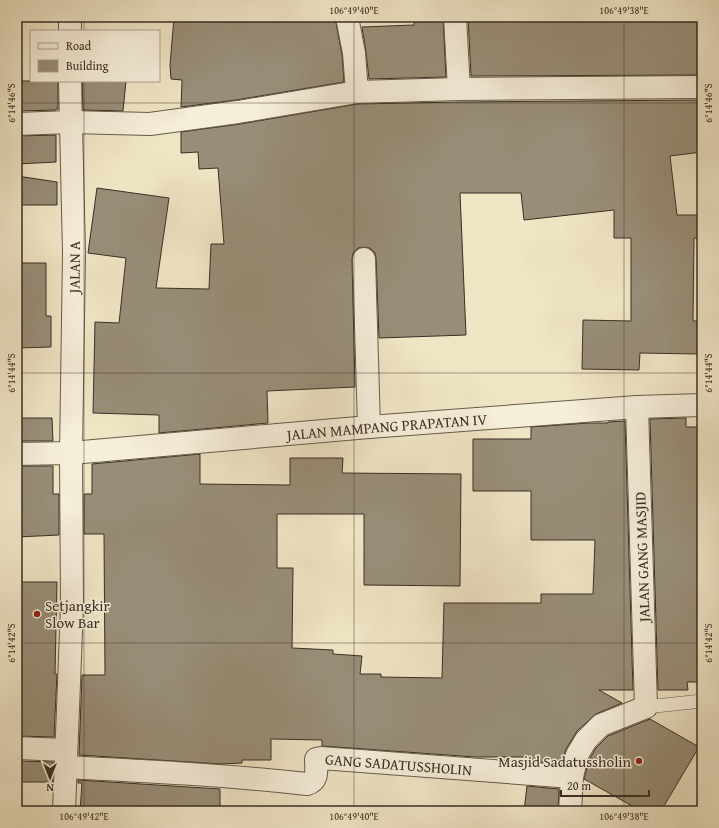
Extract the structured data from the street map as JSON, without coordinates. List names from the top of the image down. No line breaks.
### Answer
{"streets":{"street":["JALAN A","JALAN MAMPANG PRAPATAN IV","JALAN GANG MASJID","GANG SADATUSSHOLIN"]},"crossings":[["JALAN A","JALAN MAMPANG PRAPATAN IV"],["JALAN MAMPANG PRAPATAN IV","JALAN GANG MASJID"]],"places":["Setjangkir Slow Bar","Masjid Sadatussholin"],"legend":["Road","Building"],"scale_bar":"20 m","north":"bottom","coordinates":["106°49'40\"E","106°49'38\"E","6°14'46\"S","6°14'44\"S","6°14'42\"S","106°49'42\"E"]}
